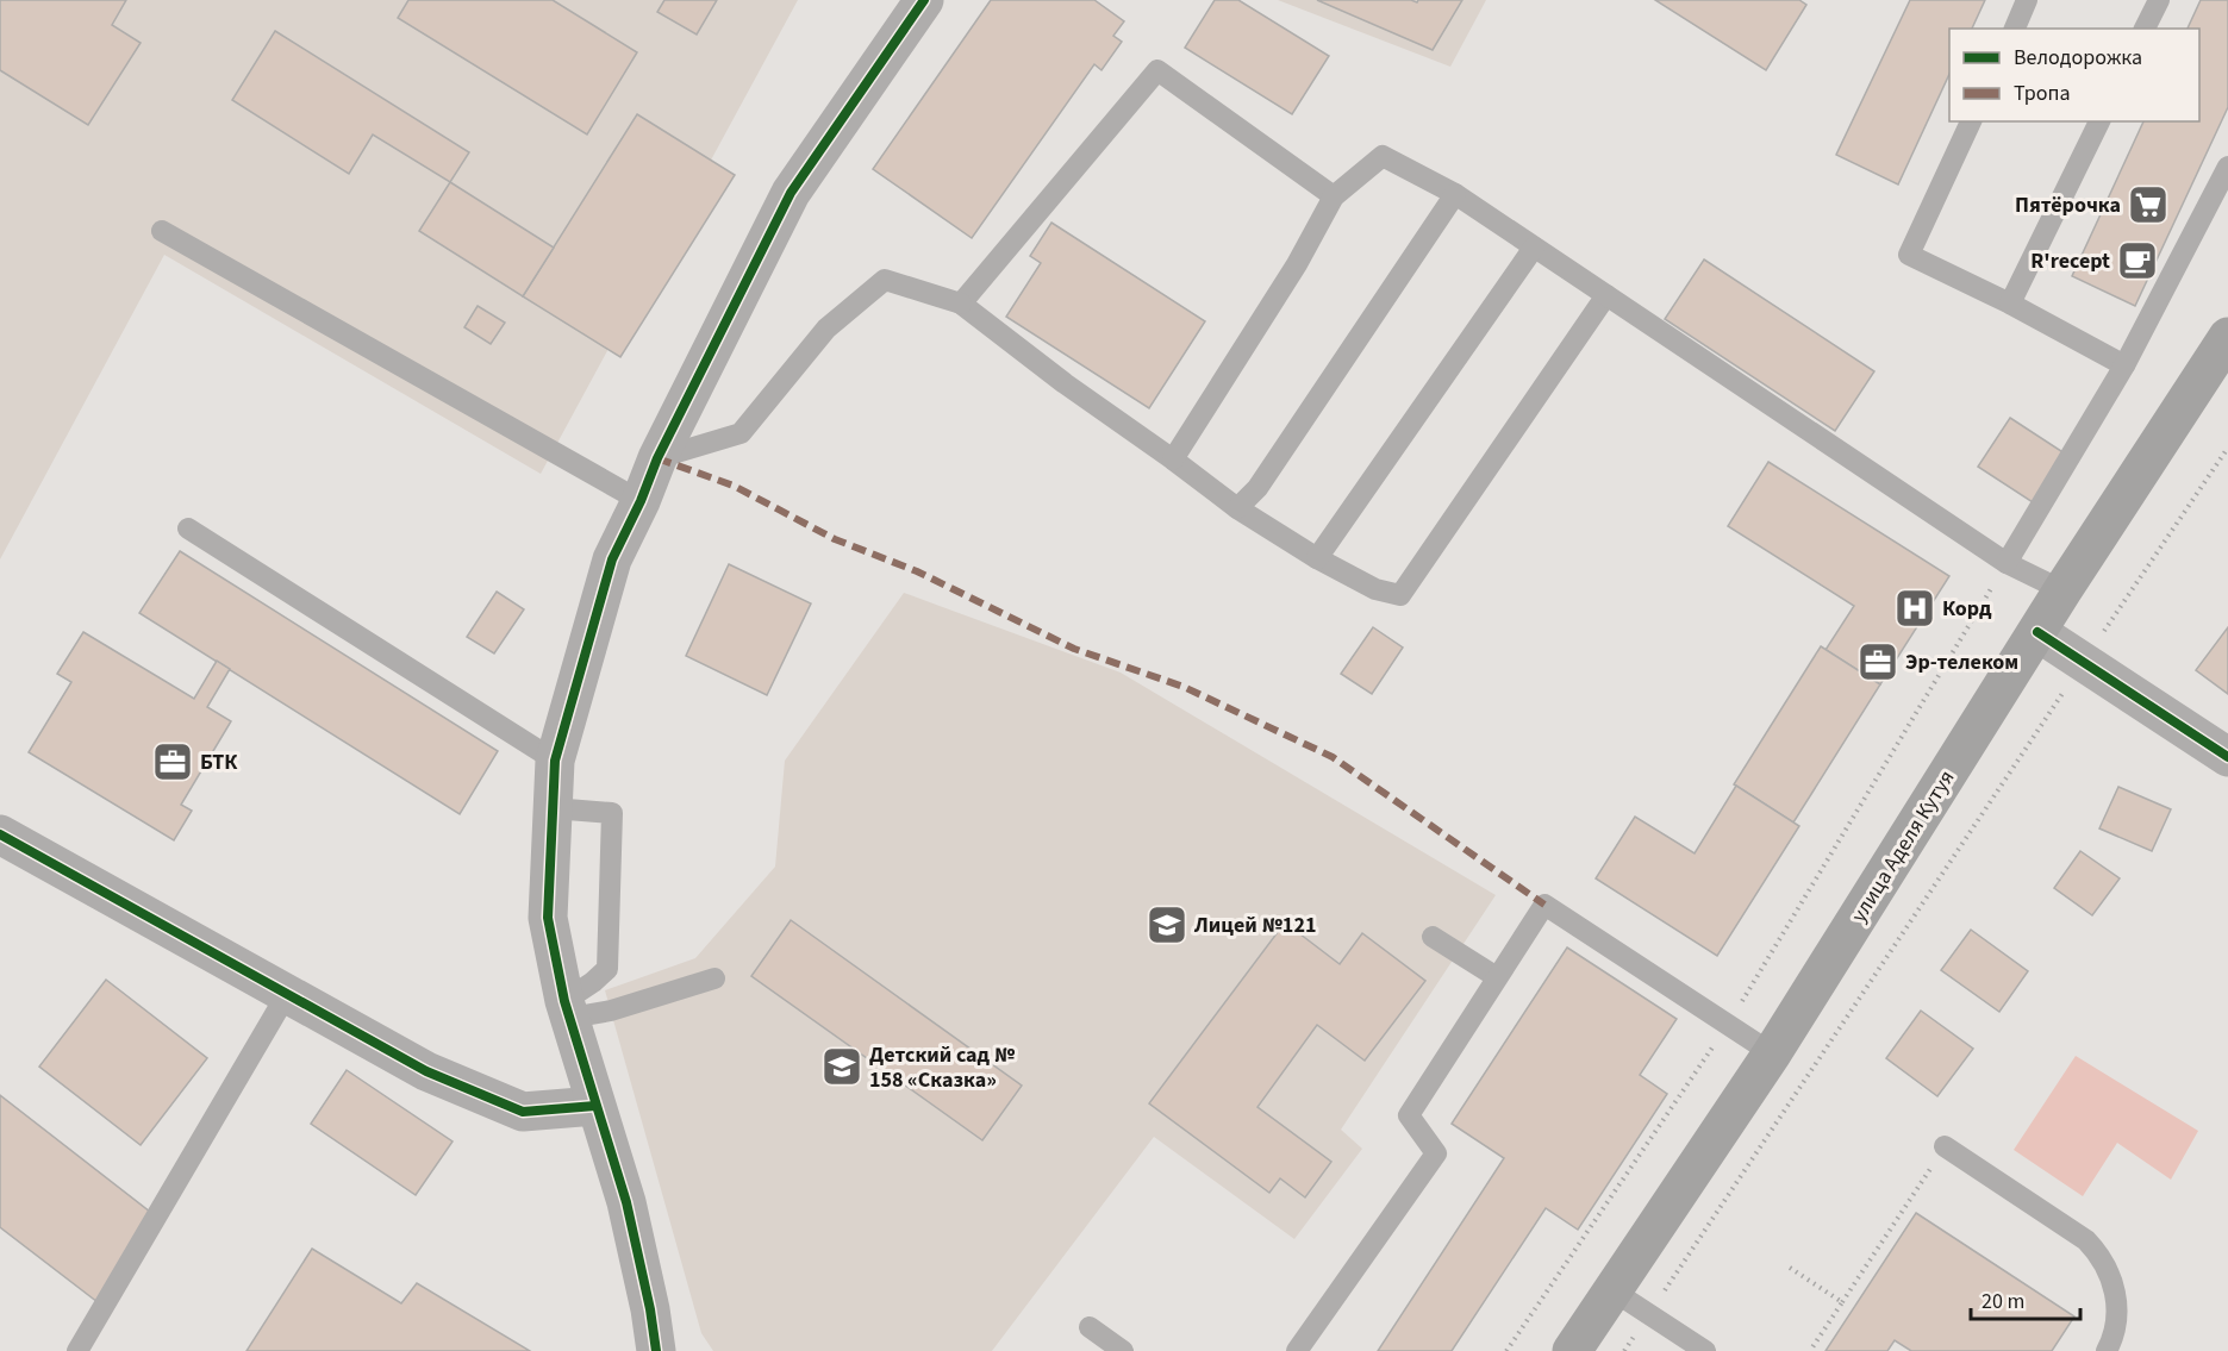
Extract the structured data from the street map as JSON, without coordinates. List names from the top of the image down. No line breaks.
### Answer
{"streets":{"main road":["улица Аделя Кутуя"]},"places":{"supermarket":["Пятёрочка"],"cafe":["R'recept"],"hospital":["Корд"],"office":["Эр-телеком","БТК"],"school or university":["Лицей №121","Детский сад № 158 «Сказка»"]},"legend":["Велодорожка","Тропа"],"scale_bar":"20 m"}
